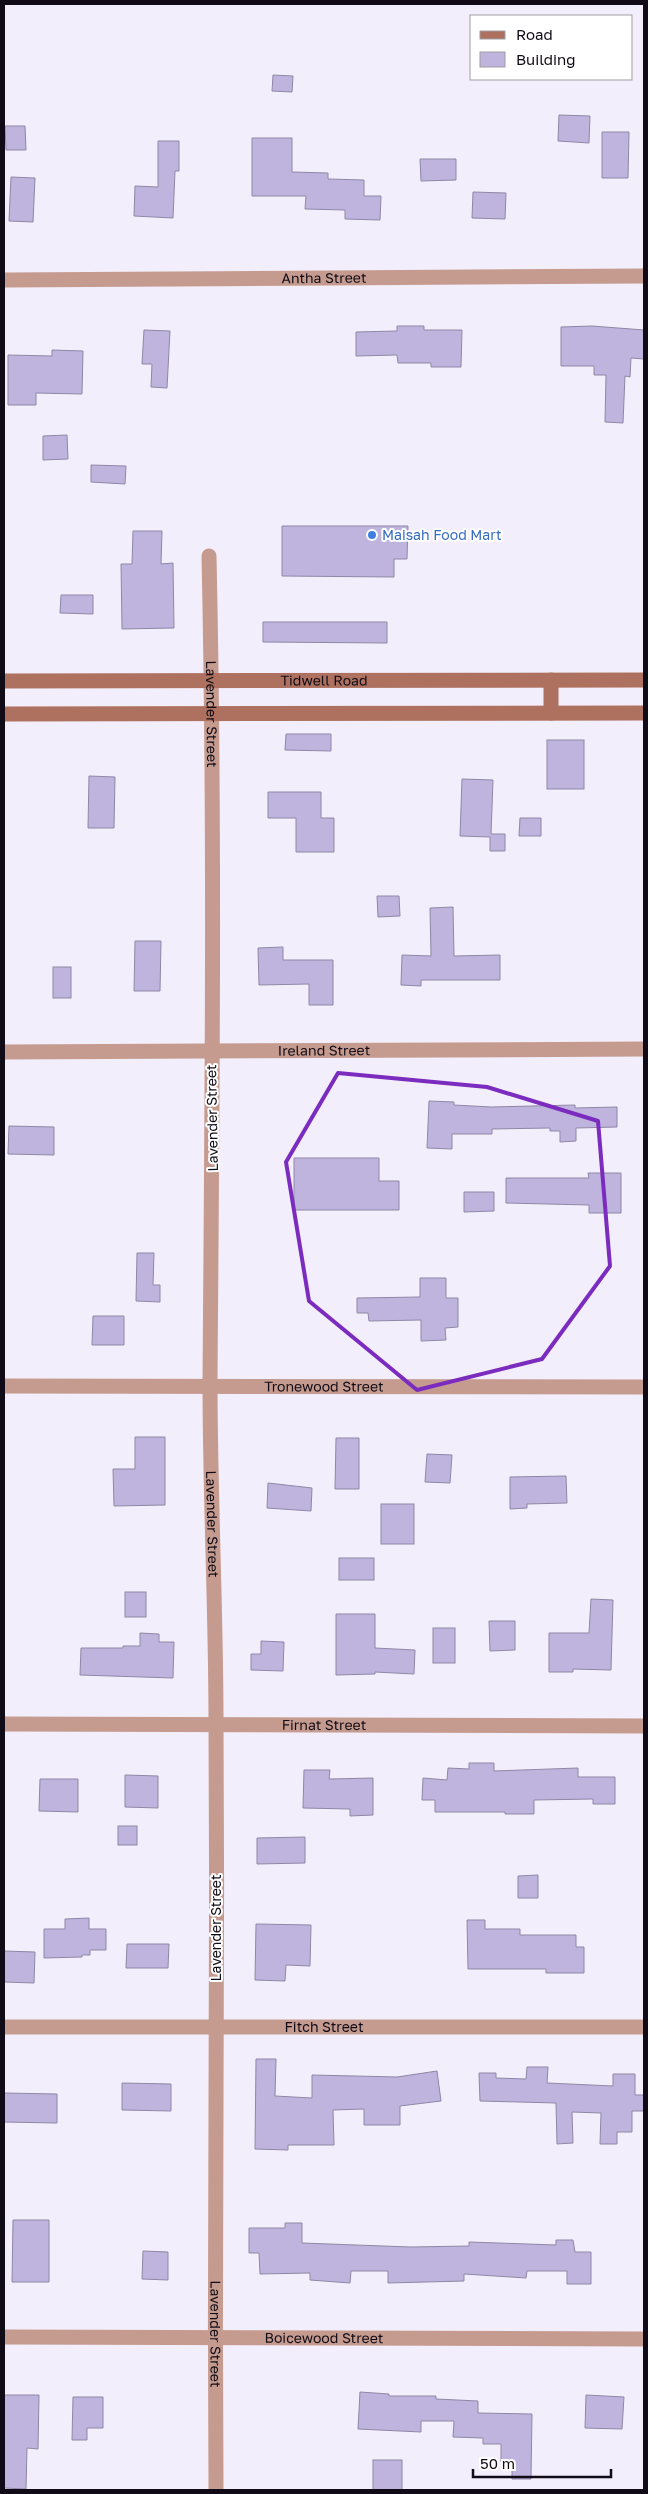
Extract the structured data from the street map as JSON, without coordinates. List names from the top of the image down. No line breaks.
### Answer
{"streets":{"main road":["Tidwell Road"],"street":["Antha Street","Lavender Street","Ireland Street","Tronewood Street","Firnat Street","Fitch Street","Boicewood Street"]},"crossings":[["Tidwell Road","Lavender Street"],["Lavender Street","Ireland Street"],["Lavender Street","Tronewood Street"],["Lavender Street","Firnat Street"],["Lavender Street","Fitch Street"],["Lavender Street","Boicewood Street"]],"places":["Maisah Food Mart"],"legend":["Road","Building"],"scale_bar":"50 m"}
